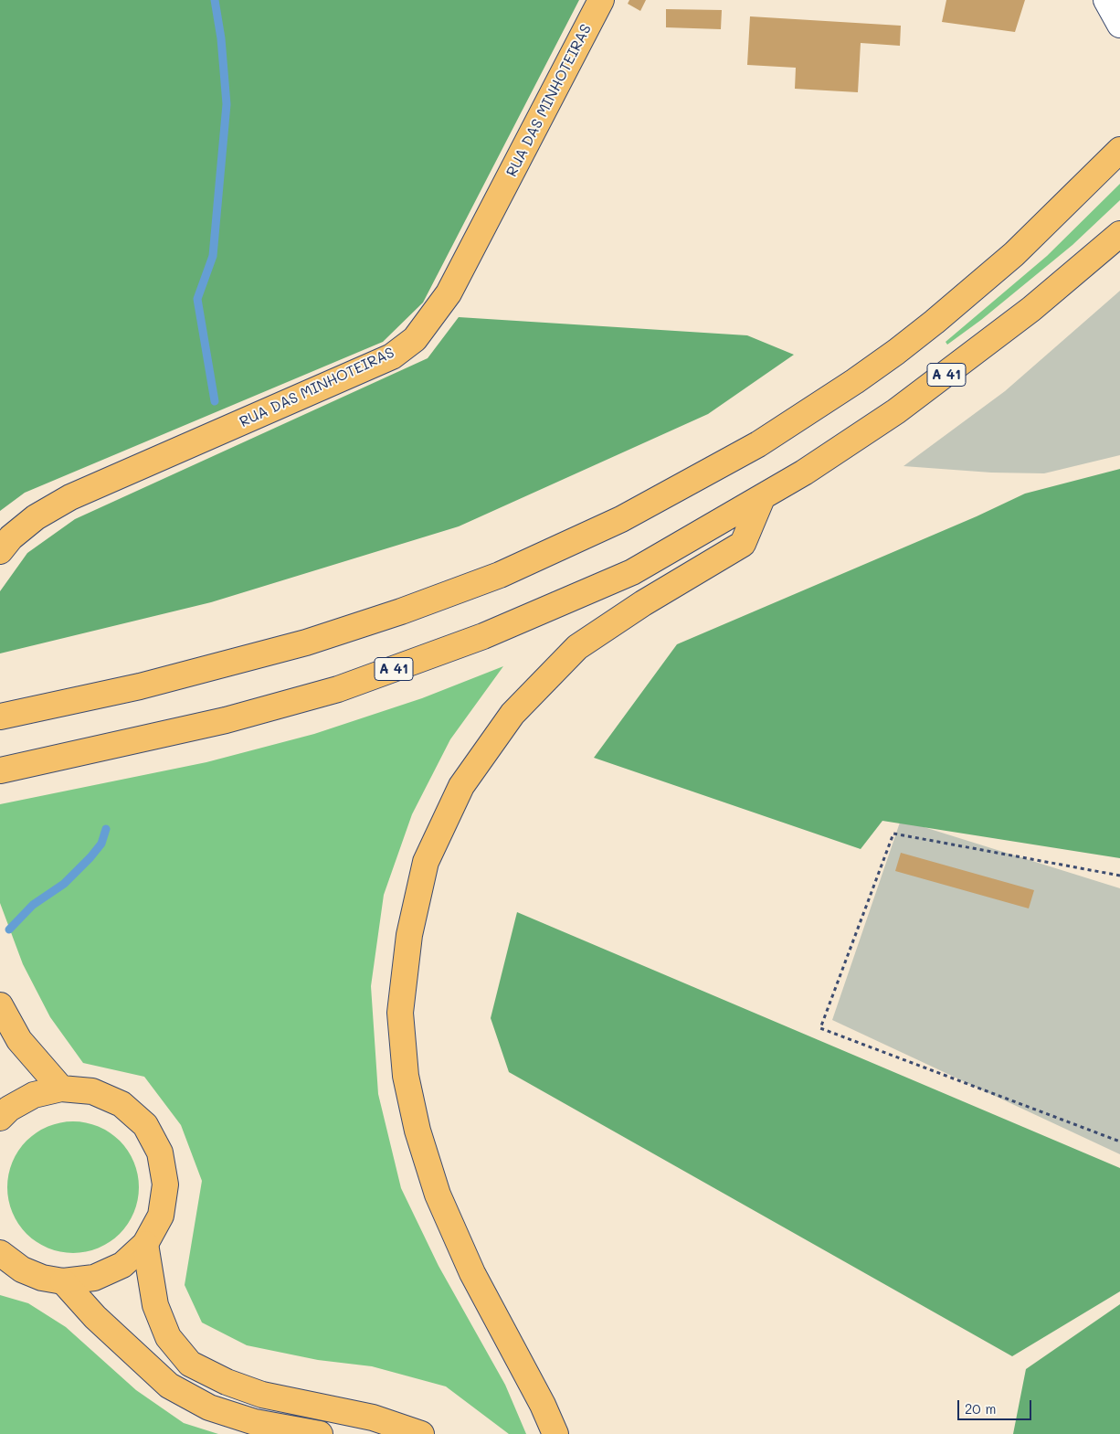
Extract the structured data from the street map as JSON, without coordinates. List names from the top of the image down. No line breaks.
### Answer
{"streets":{"main road":["RUA DAS MINHOTEIRAS","A 41"]},"scale_bar":"20 m"}
